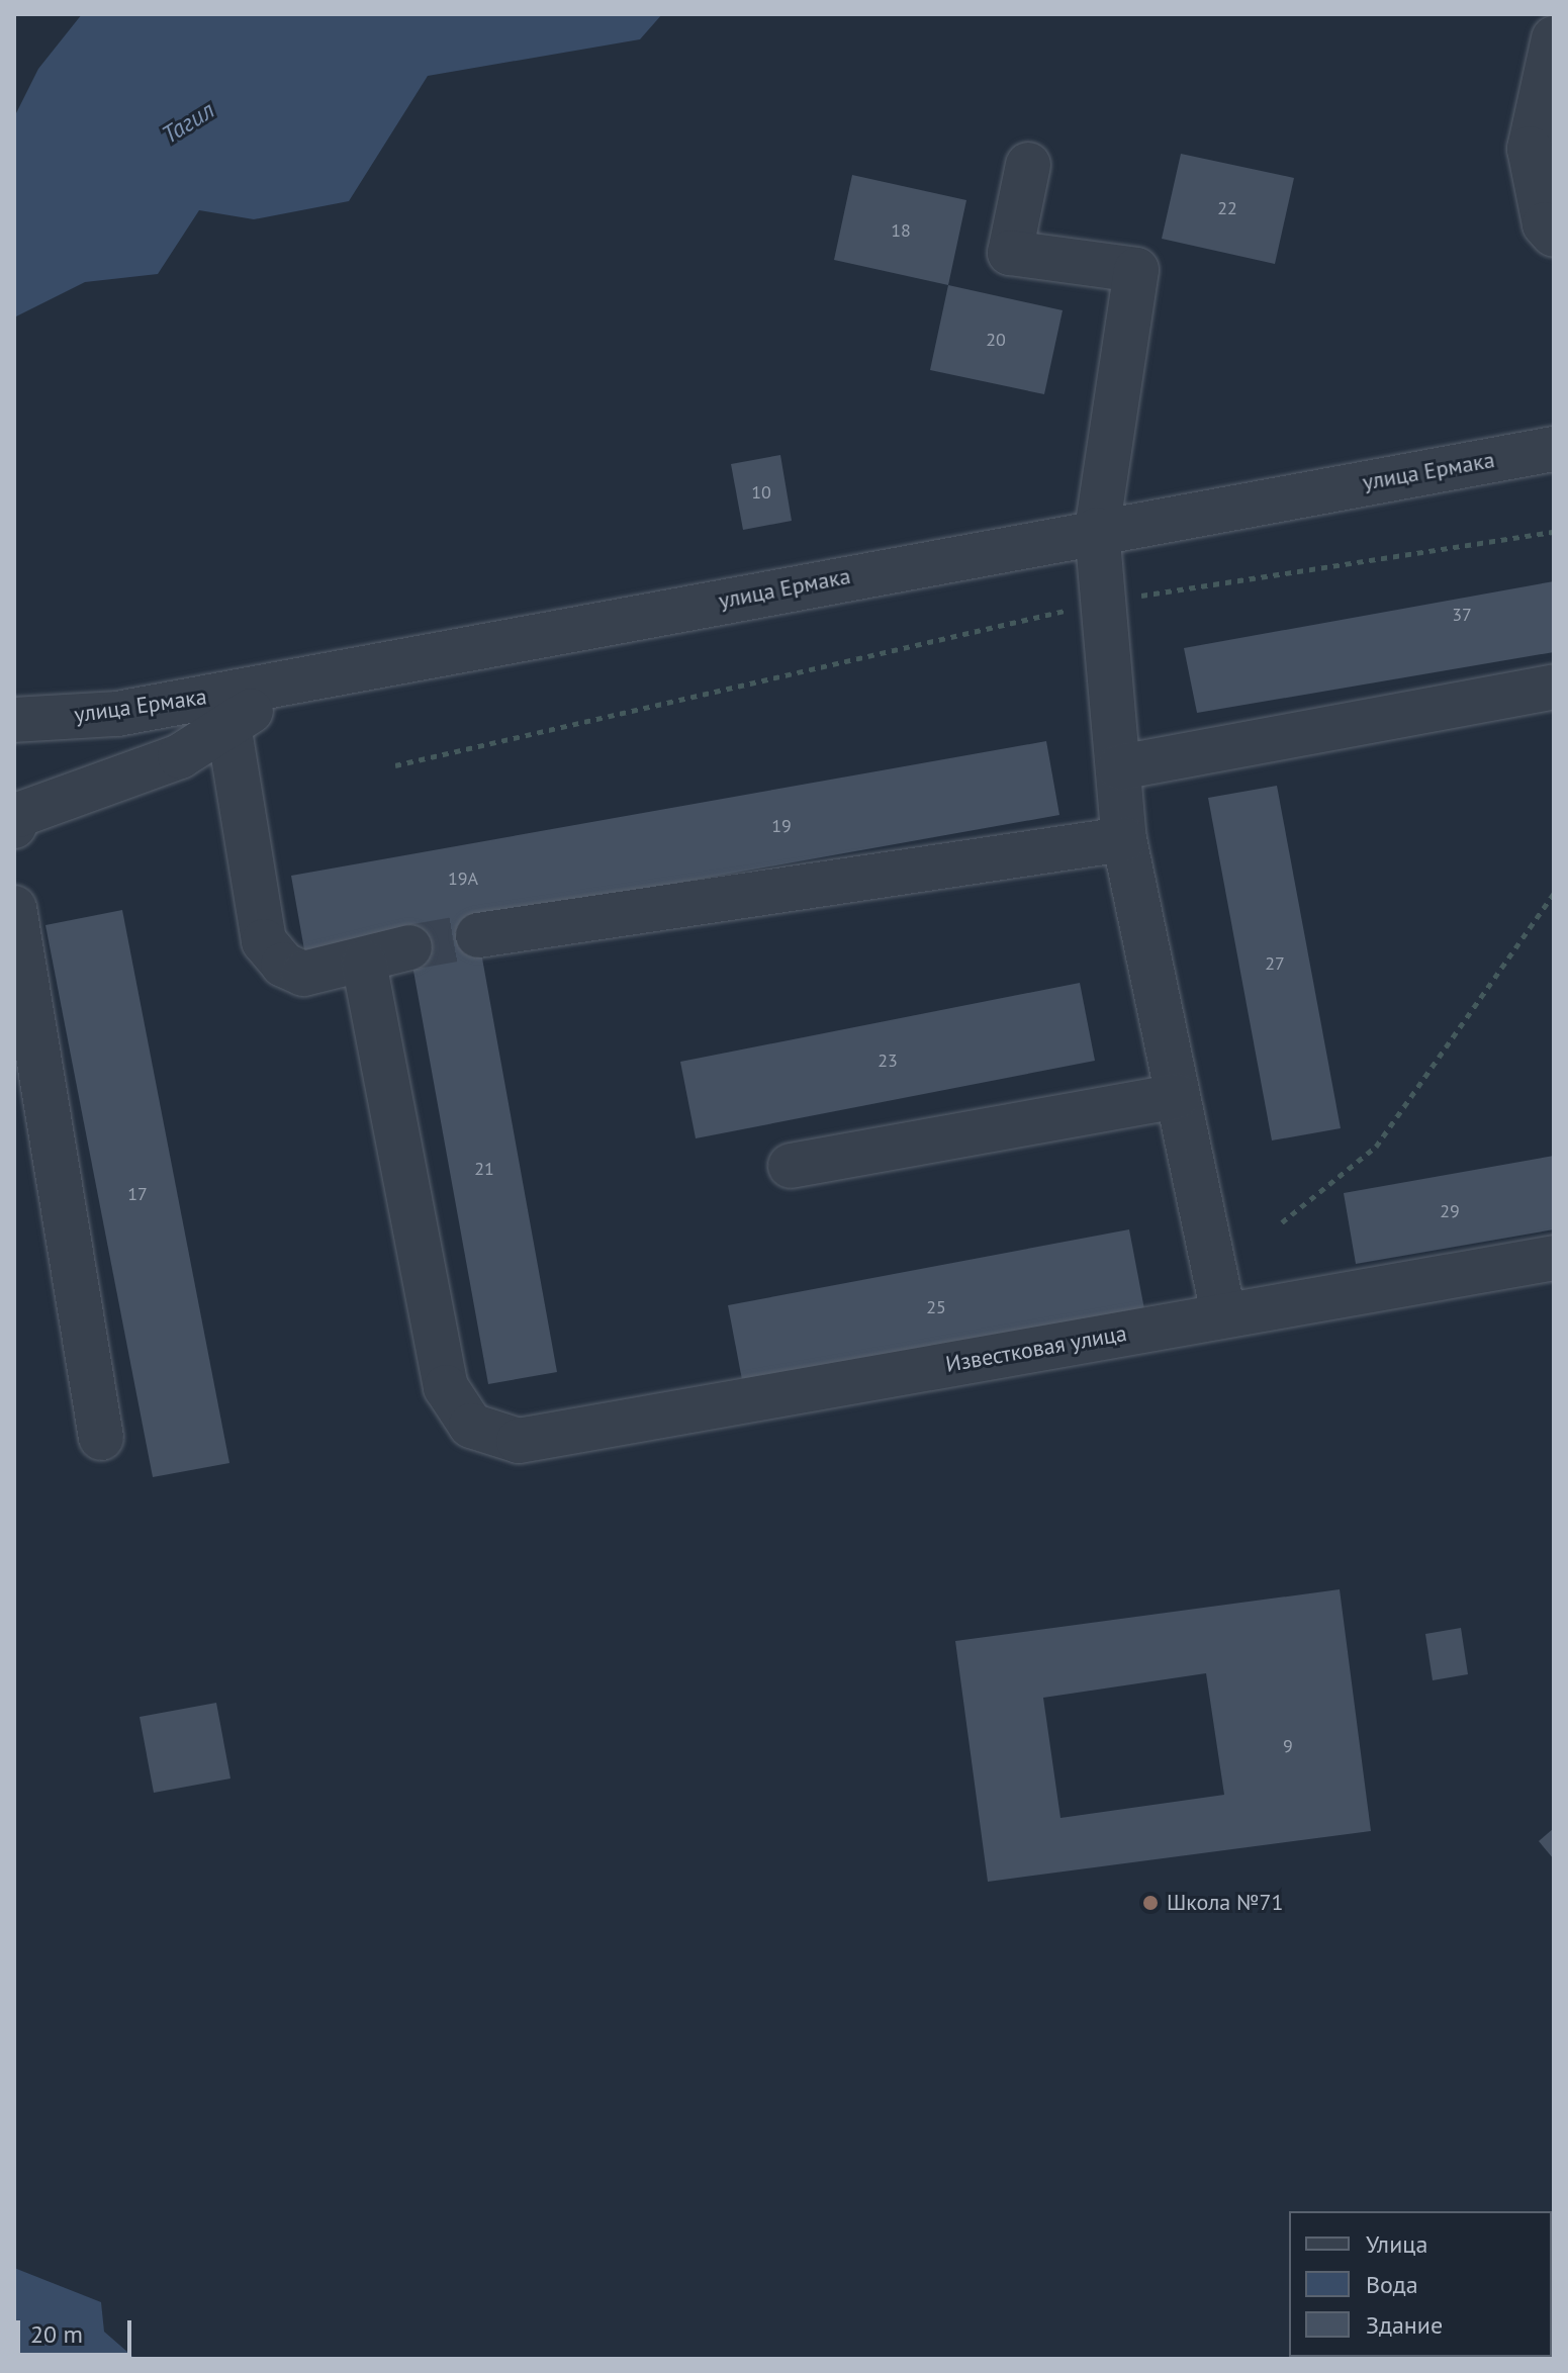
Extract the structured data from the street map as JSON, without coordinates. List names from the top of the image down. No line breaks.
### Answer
{"streets":{"street":["улица Ермака","Известковая улица"]},"water":["Тагил"],"places":["Школа №71"],"house_numbers":["22","18","20","10","37","19","19А","27","23","21","17","29","25","9"],"legend":["Улица","Вода","Здание"],"scale_bar":"20 m"}
